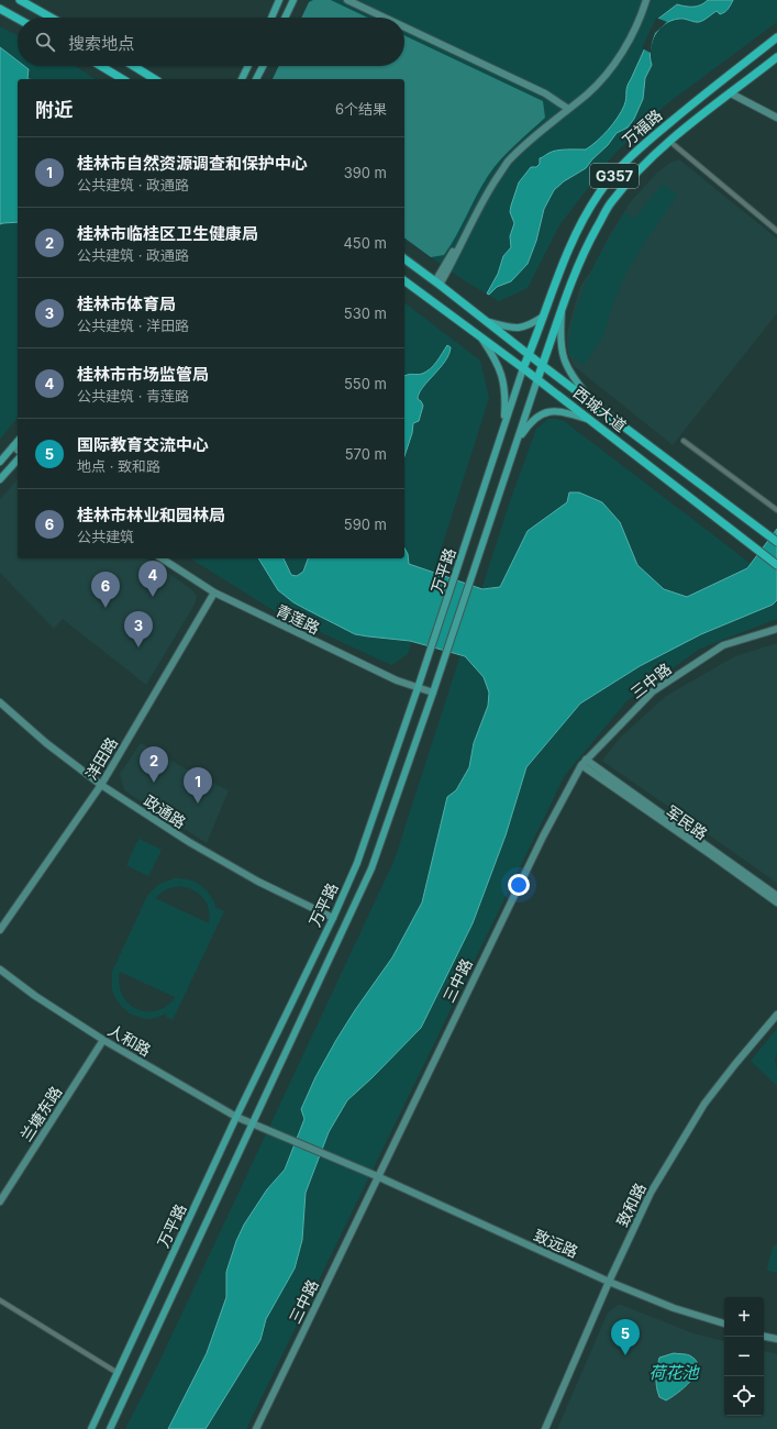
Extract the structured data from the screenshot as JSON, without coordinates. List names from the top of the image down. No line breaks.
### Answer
{"streets":{"highway":["万福路","G357","西城大道"],"main road":["万平路"],"street":["青莲路","三中路","洋田路","政通路","军民路","人和路","兰塘东路","致和路","致远路"]},"crossings":[["万福路","西城大道"],["万福路","万平路"],["西城大道","万平路"],["万平路","青莲路"],["万平路","政通路"],["万平路","人和路"],["万平路","致远路"],["青莲路","洋田路"],["三中路","军民路"],["三中路","致远路"],["洋田路","政通路"],["人和路","兰塘东路"],["人和路","致远路"],["致和路","致远路"]],"water":["荷花池"],"page":{"search":"搜索地点","heading":["附近","6个结果"],"list":[{"mark":"1","name":"桂林市自然资源调查和保护中心","note":"公共建筑 · 政通路","value":"390 m"},{"mark":"2","name":"桂林市临桂区卫生健康局","note":"公共建筑 · 政通路","value":"450 m"},{"mark":"3","name":"桂林市体育局","note":"公共建筑 · 洋田路","value":"530 m"},{"mark":"4","name":"桂林市市场监管局","note":"公共建筑 · 青莲路","value":"550 m"},{"mark":"5","name":"国际教育交流中心","note":"地点 · 致和路","value":"570 m"},{"mark":"6","name":"桂林市林业和园林局","note":"公共建筑","value":"590 m"}],"pins":["4","6","3","2","1","5"],"map_buttons":["+","−"]}}
